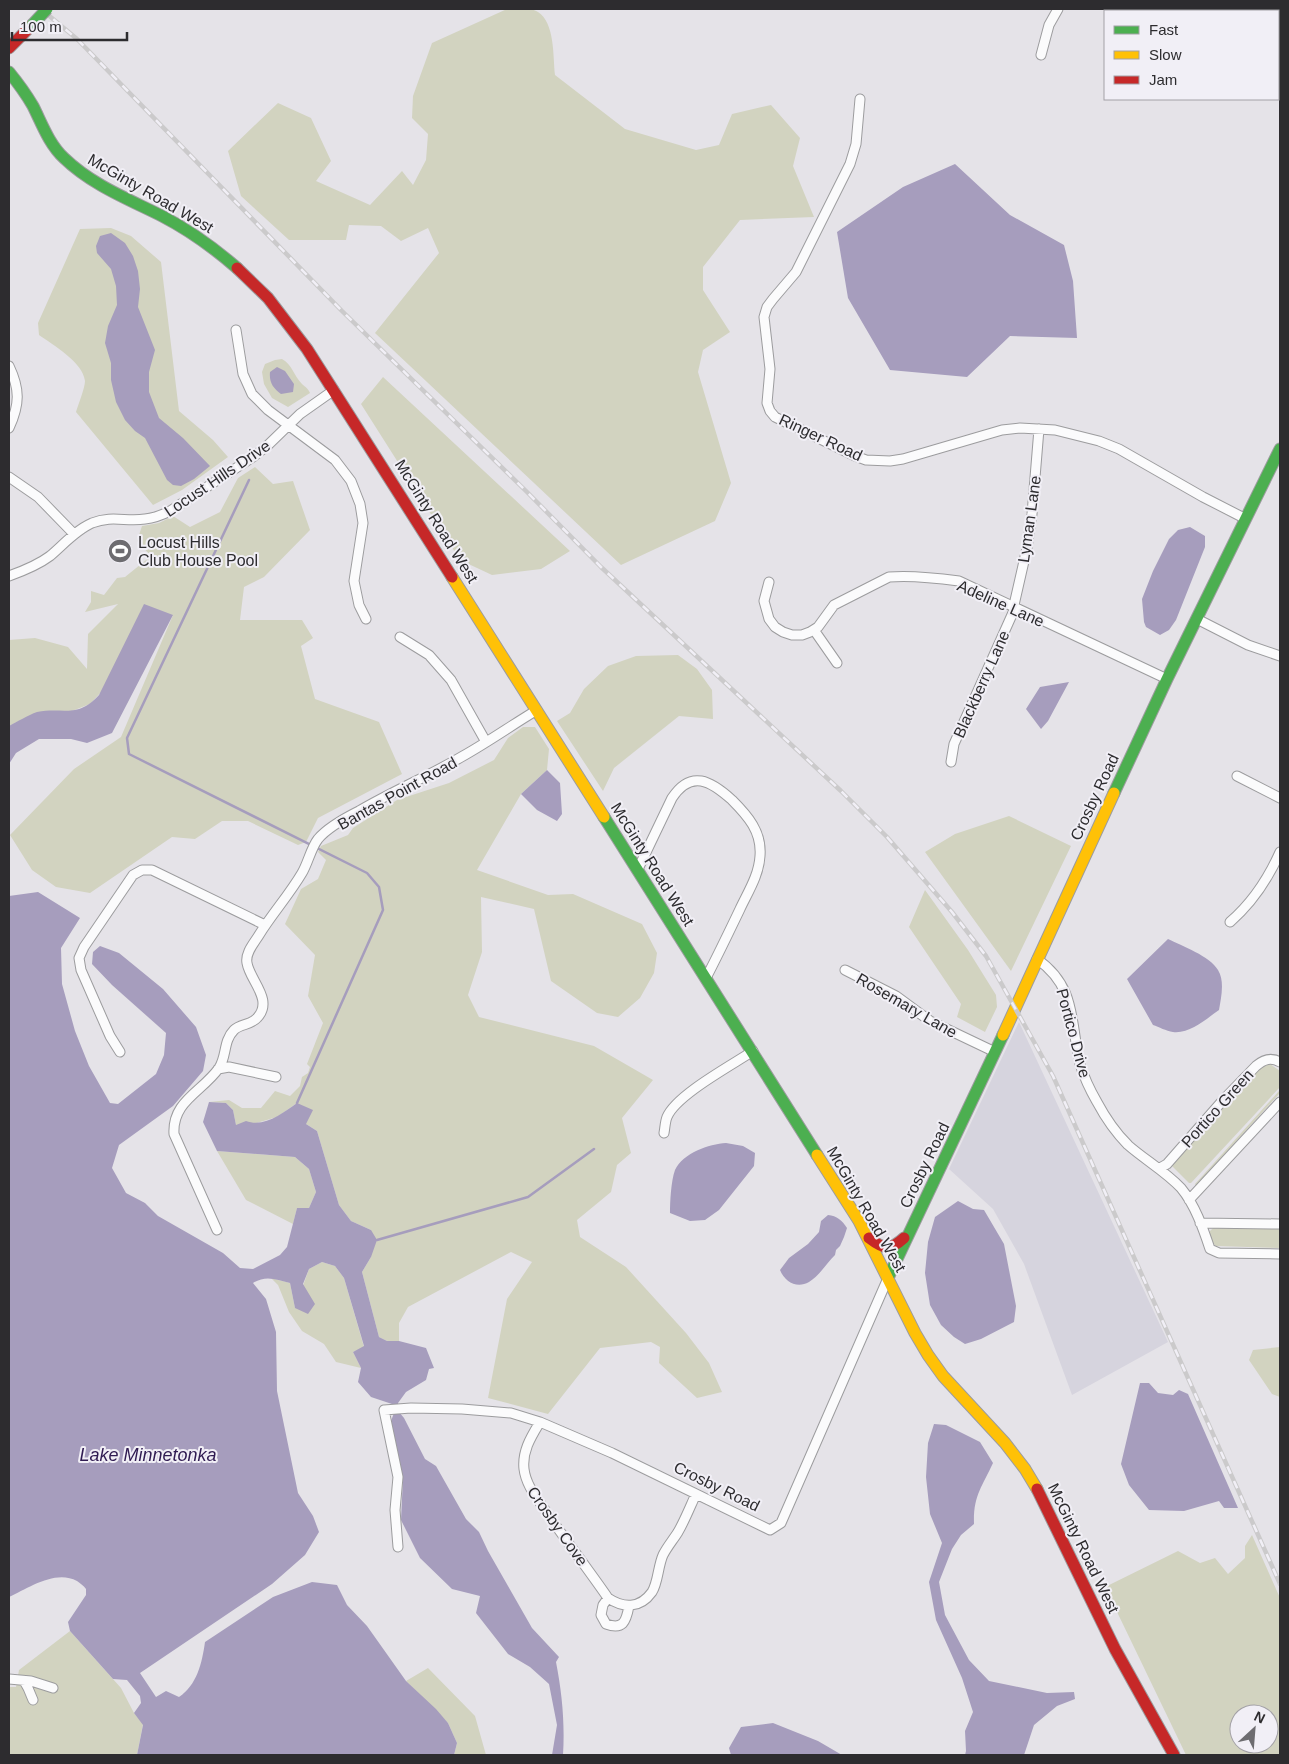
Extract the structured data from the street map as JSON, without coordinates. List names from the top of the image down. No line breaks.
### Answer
{"streets":{"main road":["McGinty Road West","Crosby Road"],"street":["Ringer Road","Locust Hills Drive","Lyman Lane","Adeline Lane","Blackberry Lane","Bantas Point Road","Rosemary Lane","Portico Drive","Portico Green","Crosby Cove"]},"crossings":[["McGinty Road West","Locust Hills Drive"],["McGinty Road West","Bantas Point Road"],["McGinty Road West","Crosby Road"],["Ringer Road","Lyman Lane"],["Ringer Road","Crosby Road"],["Lyman Lane","Adeline Lane"],["Lyman Lane","Blackberry Lane"],["Adeline Lane","Blackberry Lane"],["Adeline Lane","Crosby Road"],["Crosby Road","Rosemary Lane"],["Crosby Road","Portico Drive"],["Crosby Road","Crosby Cove"],["Portico Drive","Portico Green"]],"water":["Lake Minnetonka"],"places":{"sports":["Locust Hills Club House Pool"]},"legend":["Fast","Slow","Jam"],"scale_bar":"100 m","north":"top right"}
